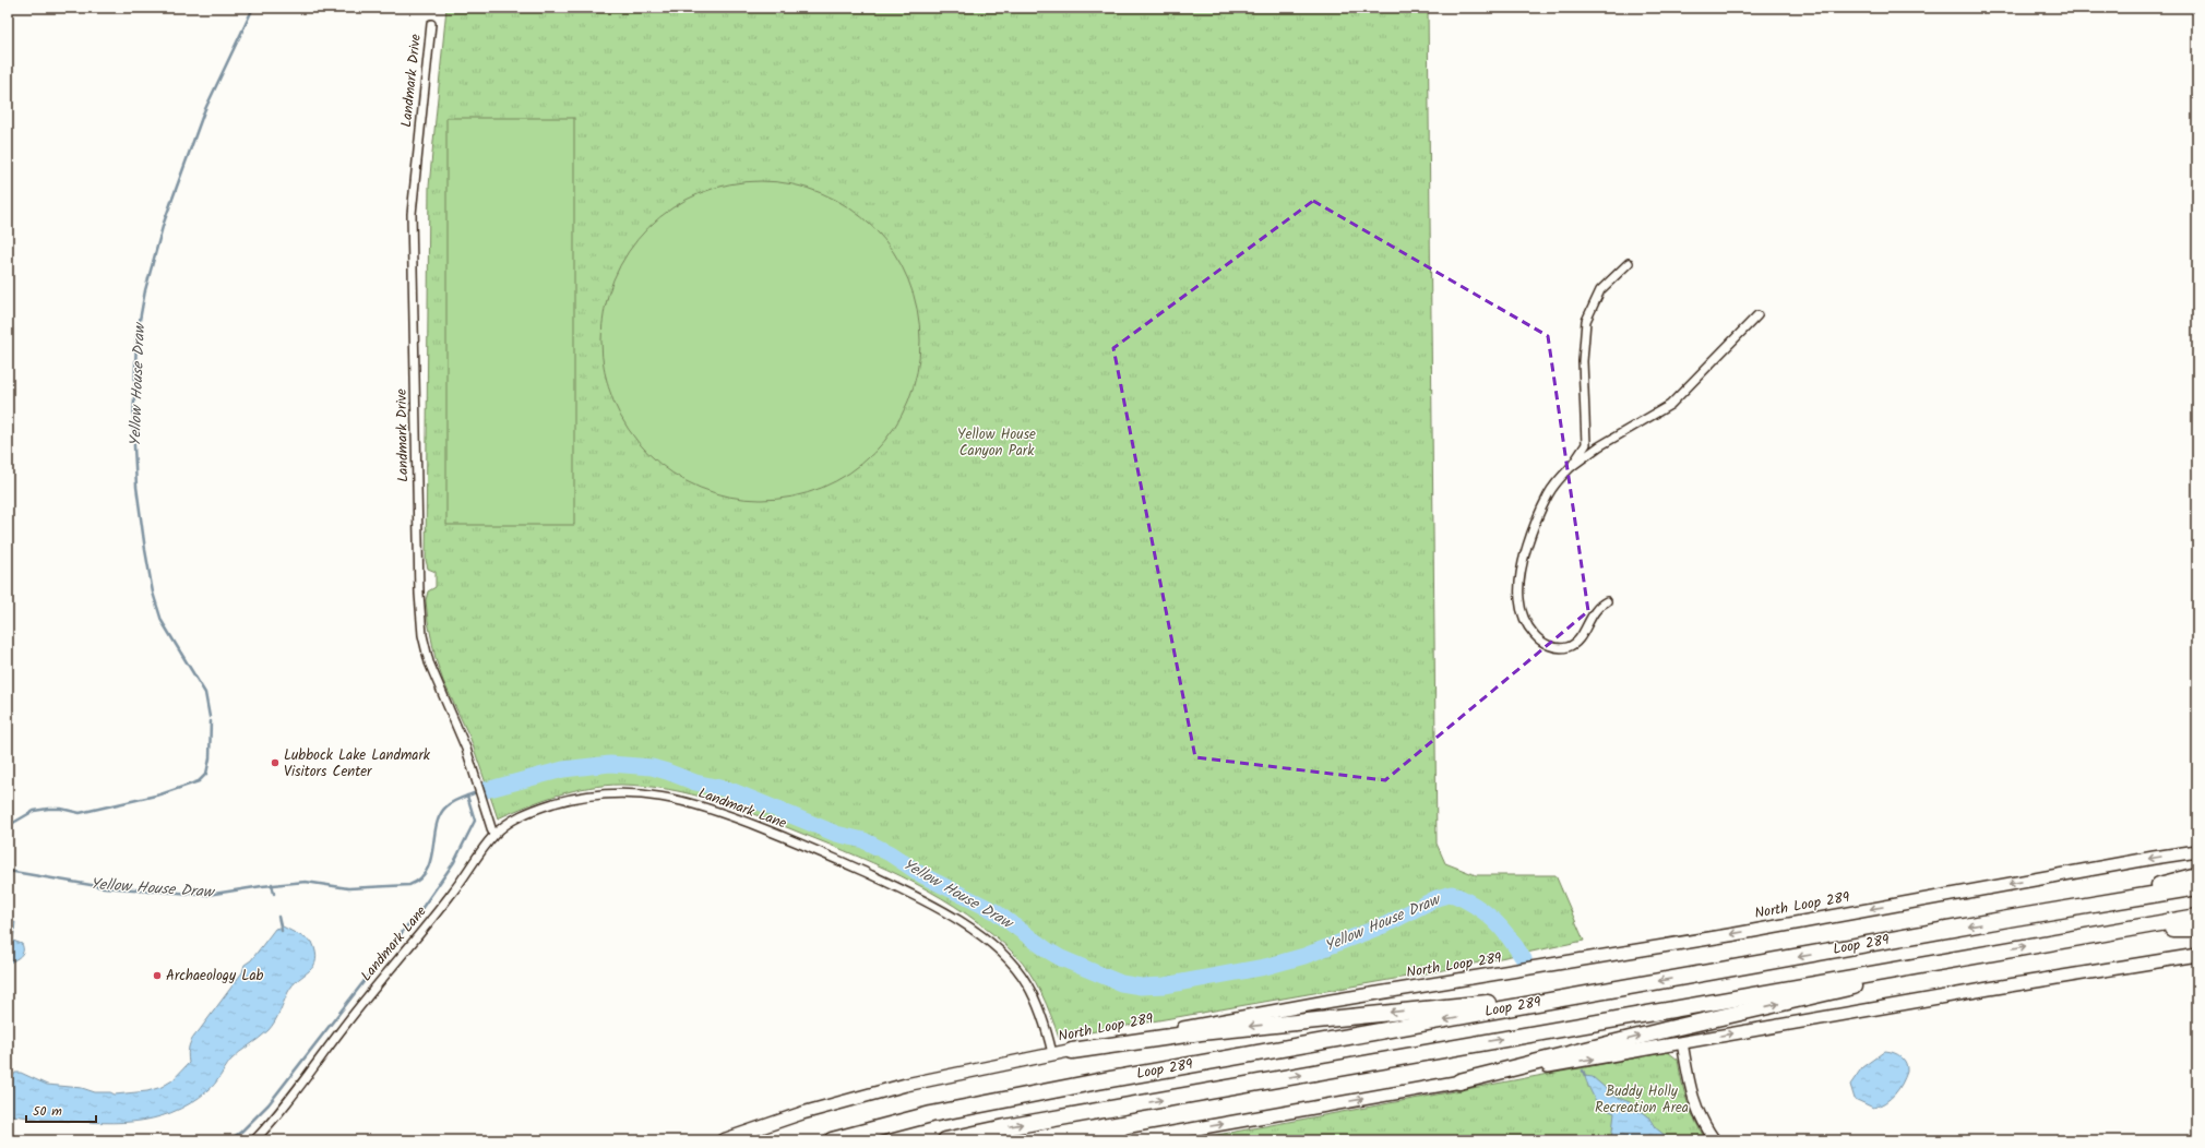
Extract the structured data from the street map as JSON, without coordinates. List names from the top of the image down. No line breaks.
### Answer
{"streets":{"highway":["Loop 289"],"main road":["North Loop 289"],"street":["Landmark Drive","Landmark Lane"]},"crossings":[["Landmark Drive","Landmark Lane"],["Landmark Lane","North Loop 289"]],"water":["Yellow House Draw"],"parks":["Yellow House Canyon Park","Buddy Holly Recreation Area"],"places":["Lubbock Lake Landmark Visitors Center","Archaeology Lab"],"scale_bar":"50 m"}
